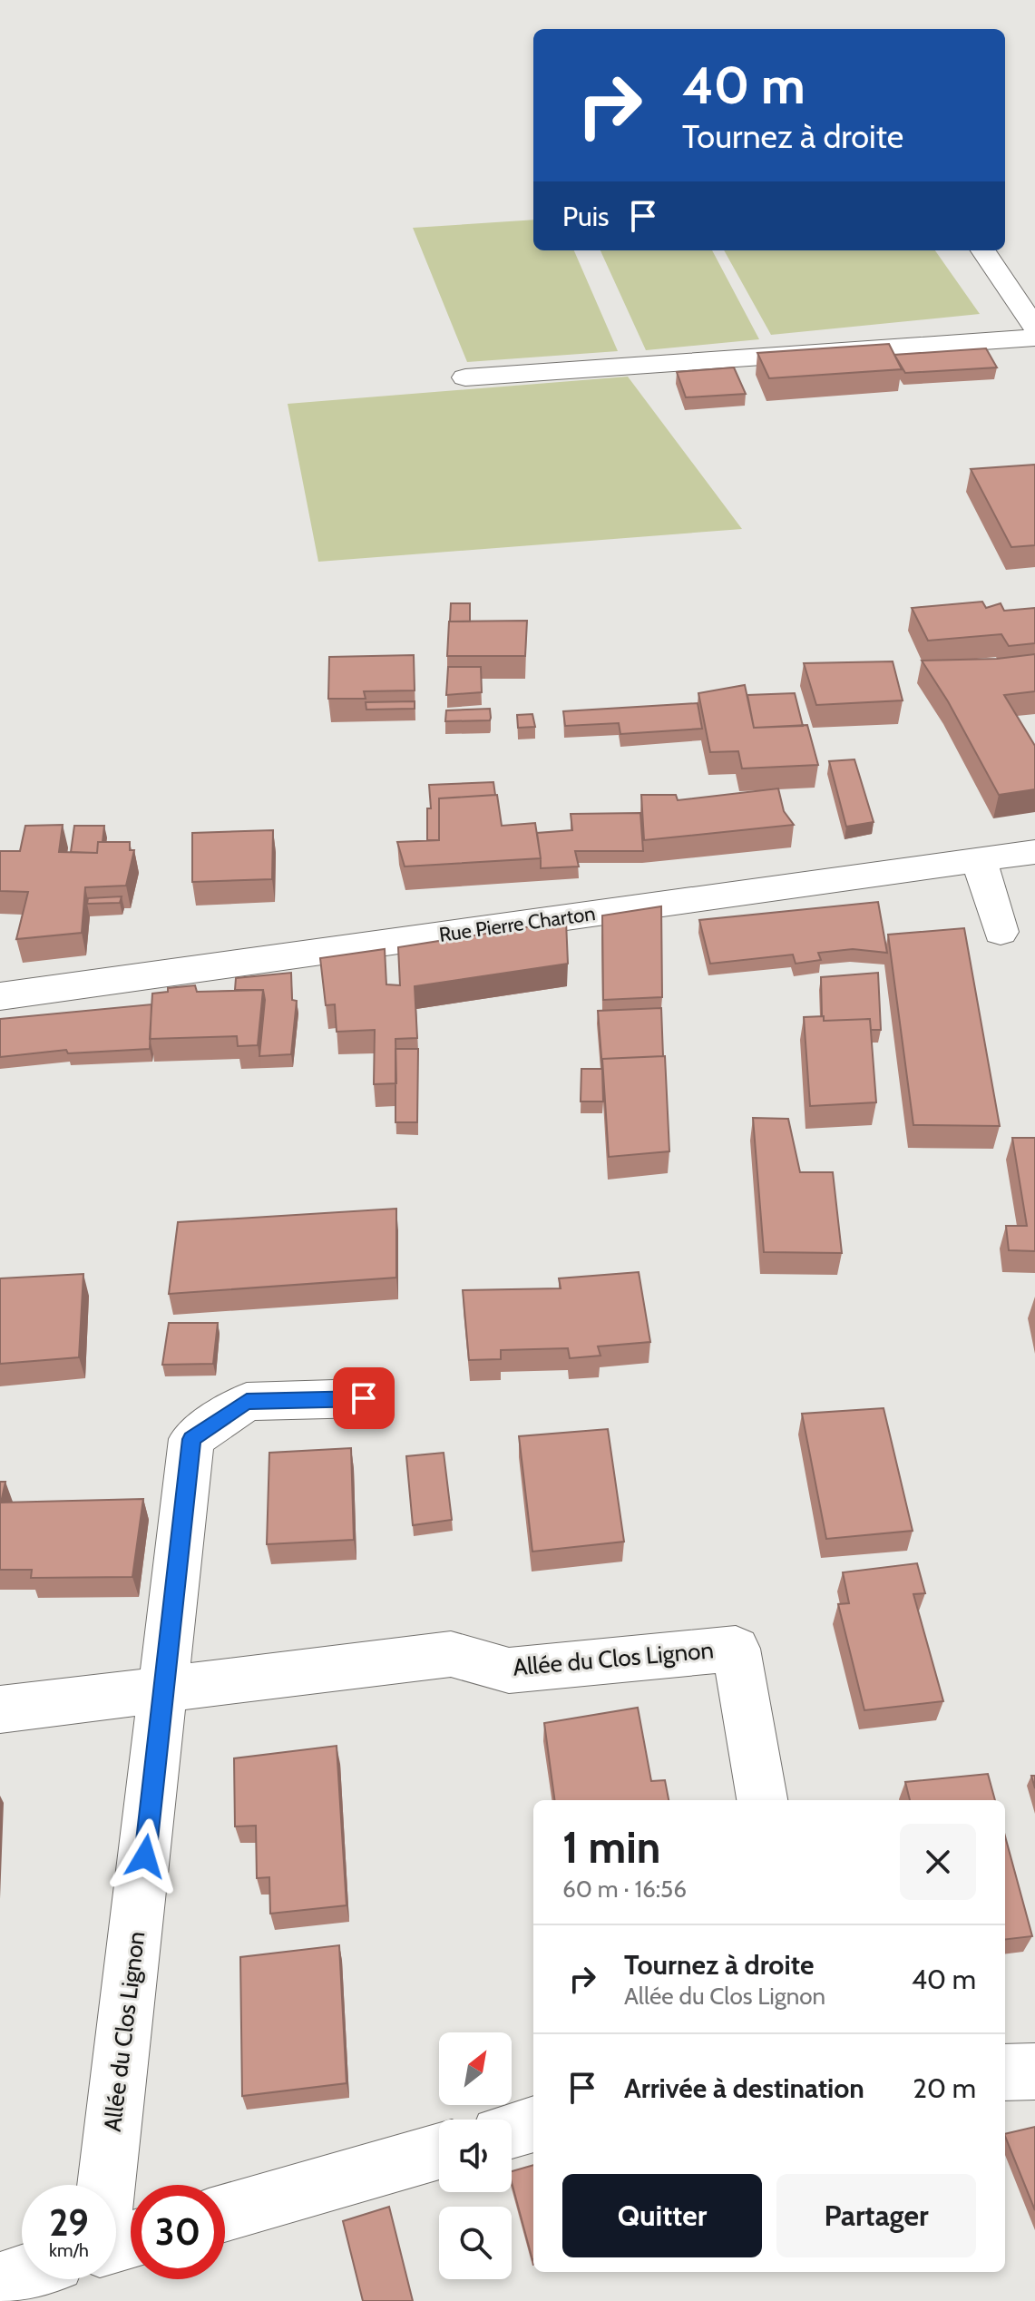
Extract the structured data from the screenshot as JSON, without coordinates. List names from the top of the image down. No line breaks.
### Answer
{"streets":{"street":["Rue Pierre Charton","Allée du Clos Lignon"]},"north":"top right","page":{"turn":["40 m","Tournez à droite"],"then":"Puis","heading":["1 min","60 m · 16:56"],"list":[{"name":"Tournez à droite","note":"Allée du Clos Lignon","value":"40 m"},{"name":"Arrivée à destination","value":"20 m"}],"buttons":["Quitter","Partager"],"speed":"29 km/h","limit":"30"}}
